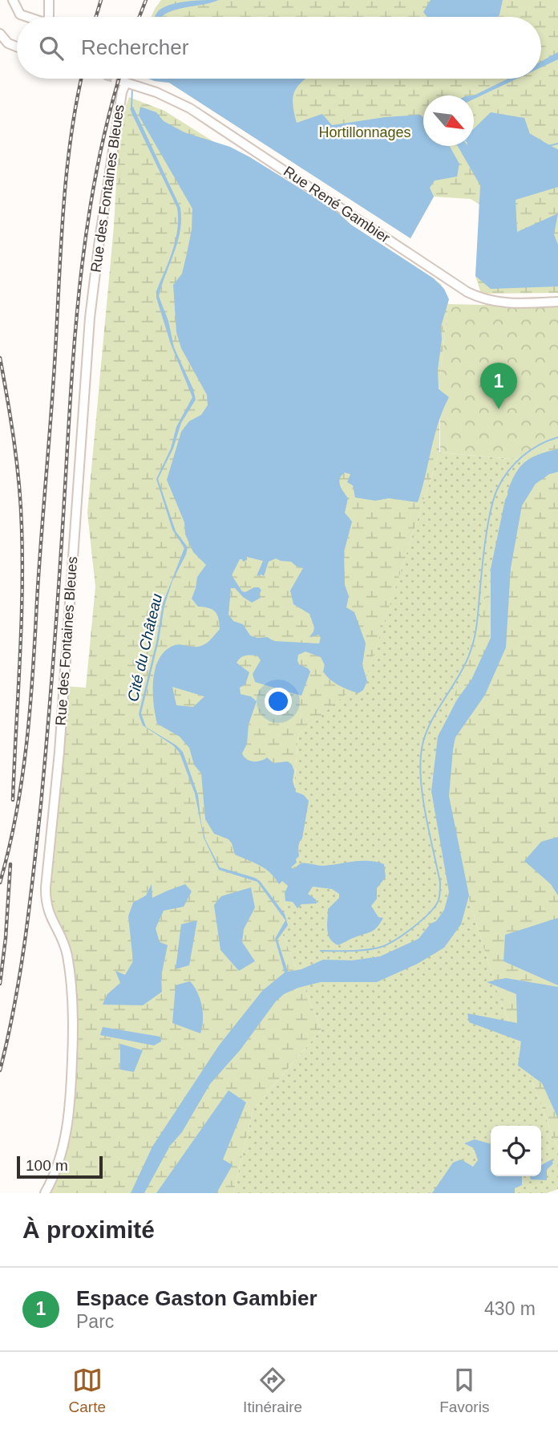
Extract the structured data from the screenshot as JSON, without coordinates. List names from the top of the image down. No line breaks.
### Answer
{"streets":{"street":["Rue des Fontaines Bleues","Rue René Gambier"]},"crossings":[["Rue des Fontaines Bleues","Rue René Gambier"]],"water":["Cité du Château"],"parks":["Hortillonnages"],"scale_bar":"100 m","north":"bottom right","page":{"search":"Rechercher","pins":"1","scale":"100 m","heading":"À proximité","list":[{"mark":"1","name":"Espace Gaston Gambier","note":"Parc","value":"430 m"}],"nav":["Carte","Itinéraire","Favoris"]}}
